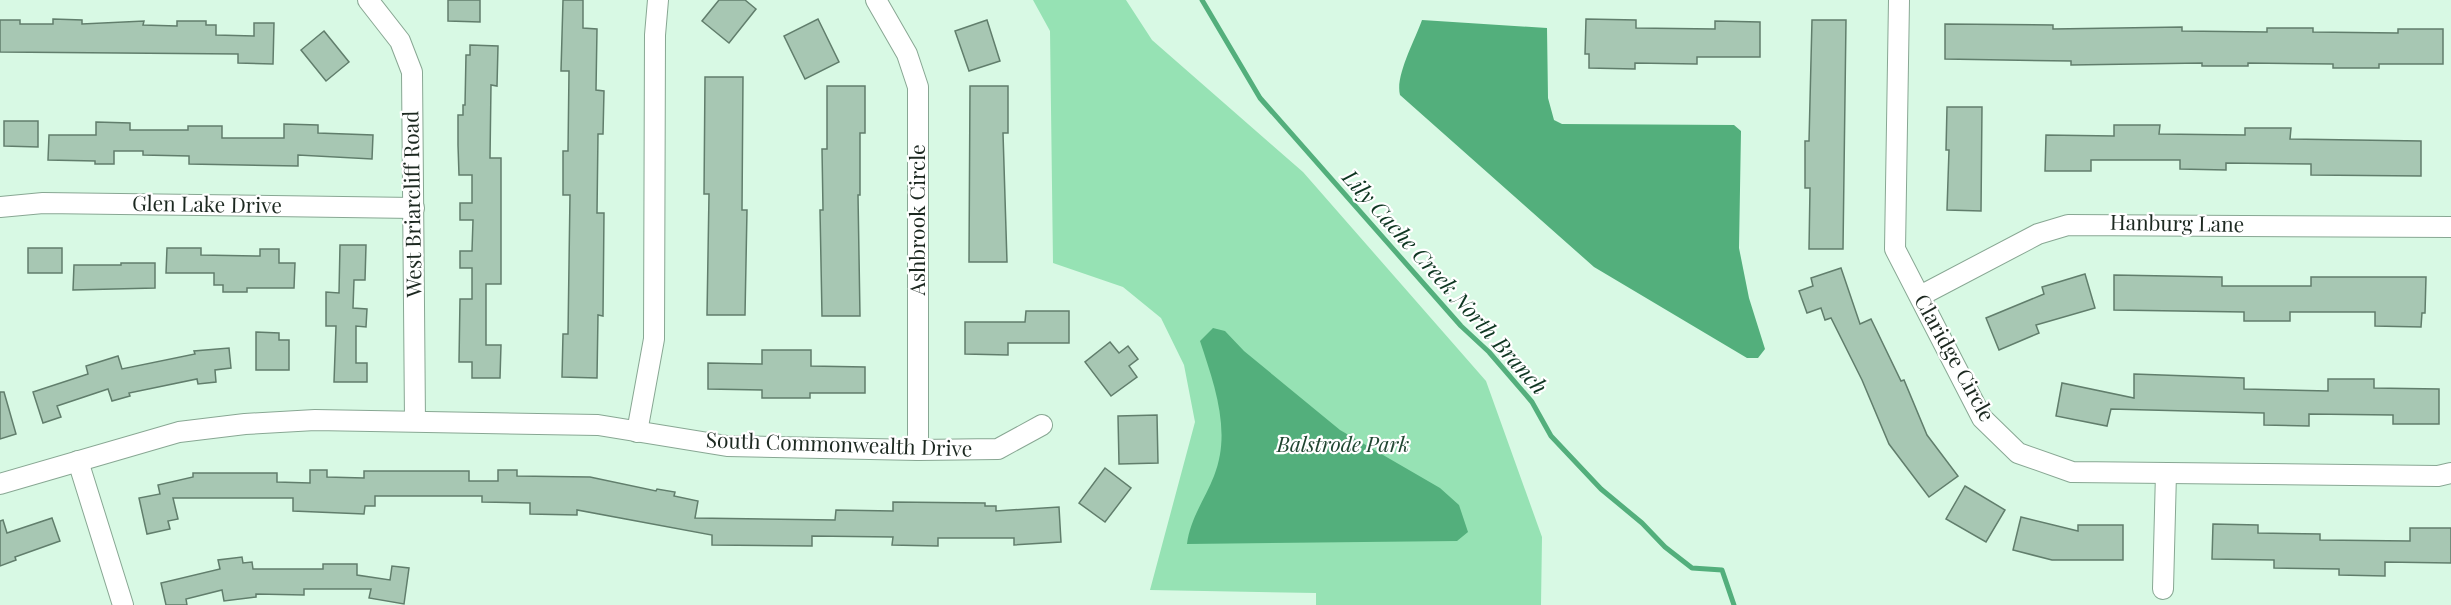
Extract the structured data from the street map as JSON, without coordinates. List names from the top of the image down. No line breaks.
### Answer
{"streets":{"street":["West Briarcliff Road","Glen Lake Drive","Ashbrook Circle","Hanburg Lane","Claridge Circle","South Commonwealth Drive"]},"crossings":[["West Briarcliff Road","Glen Lake Drive"],["West Briarcliff Road","South Commonwealth Drive"],["Ashbrook Circle","South Commonwealth Drive"],["Hanburg Lane","Claridge Circle"]],"water":["Lily Cache Creek North Branch"],"parks":["Balstrode Park"]}
